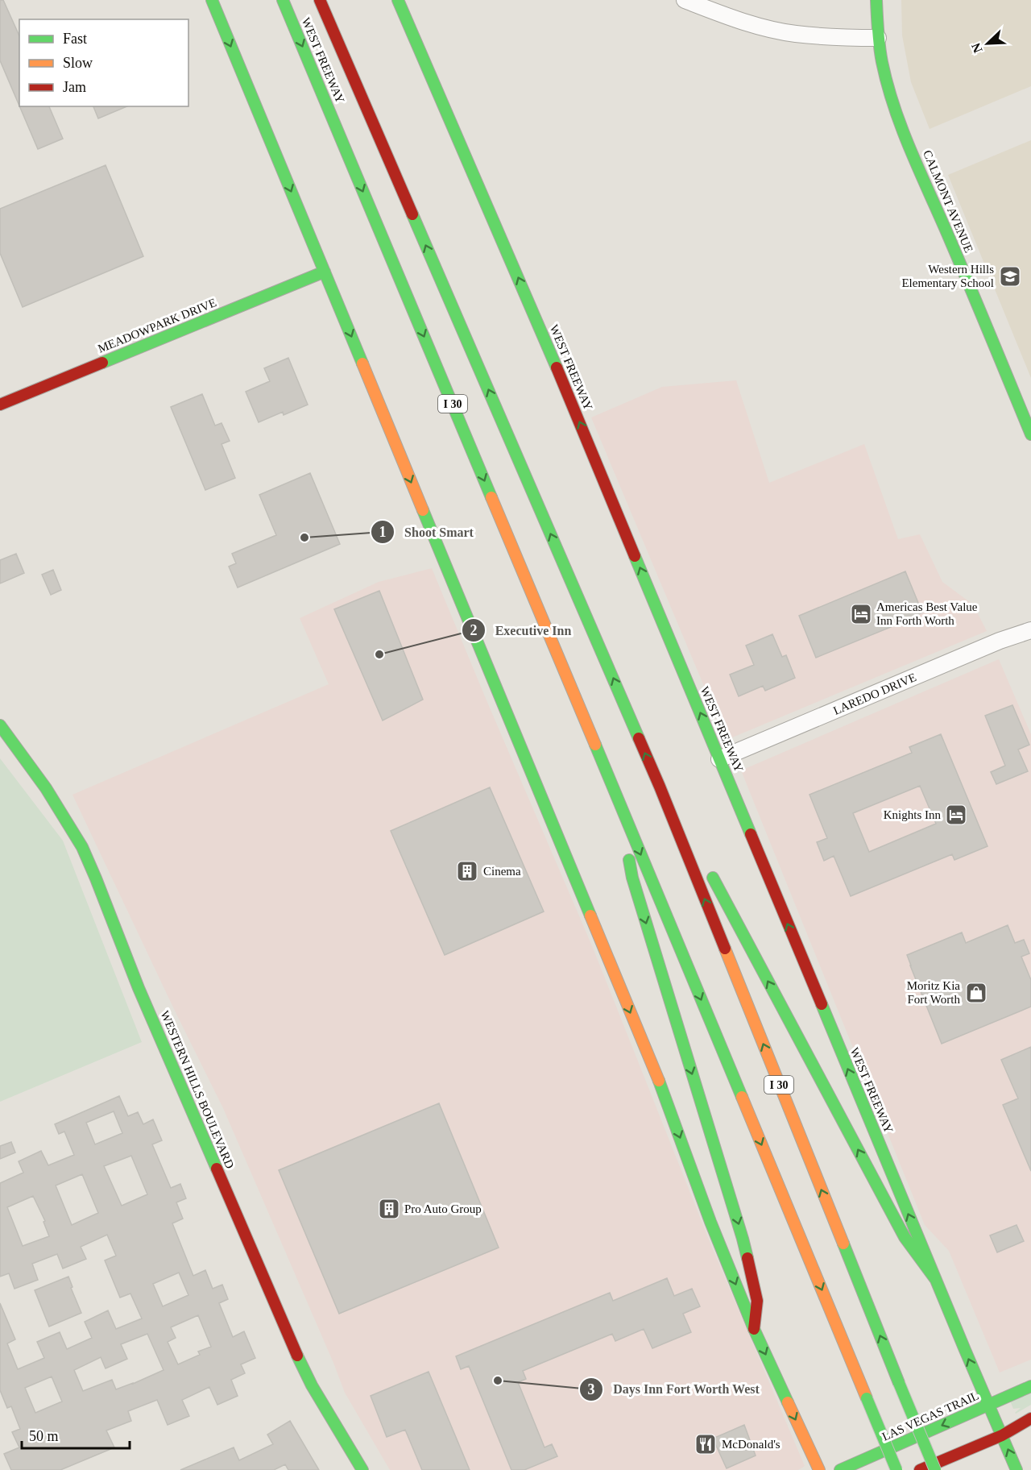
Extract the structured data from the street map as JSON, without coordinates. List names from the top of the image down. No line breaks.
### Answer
{"streets":{"main road":["WEST FREEWAY","CALMONT AVENUE","MEADOWPARK DRIVE","I 30","WESTERN HILLS BOULEVARD","LAS VEGAS TRAIL"],"street":["LAREDO DRIVE"]},"crossings":[["WEST FREEWAY","LAREDO DRIVE"],["WEST FREEWAY","LAS VEGAS TRAIL"]],"places":{"school or university":["Western Hills Elementary School"],"other":["Shoot Smart","Executive Inn","Days Inn Fort Worth West"],"hotel":["Americas Best Value Inn Forth Worth","Knights Inn"],"building":["Cinema","Pro Auto Group"],"shop":["Moritz Kia Fort Worth"],"restaurant":["McDonald's"]},"legend":["Fast","Slow","Jam"],"scale_bar":"50 m","north":"bottom left"}
